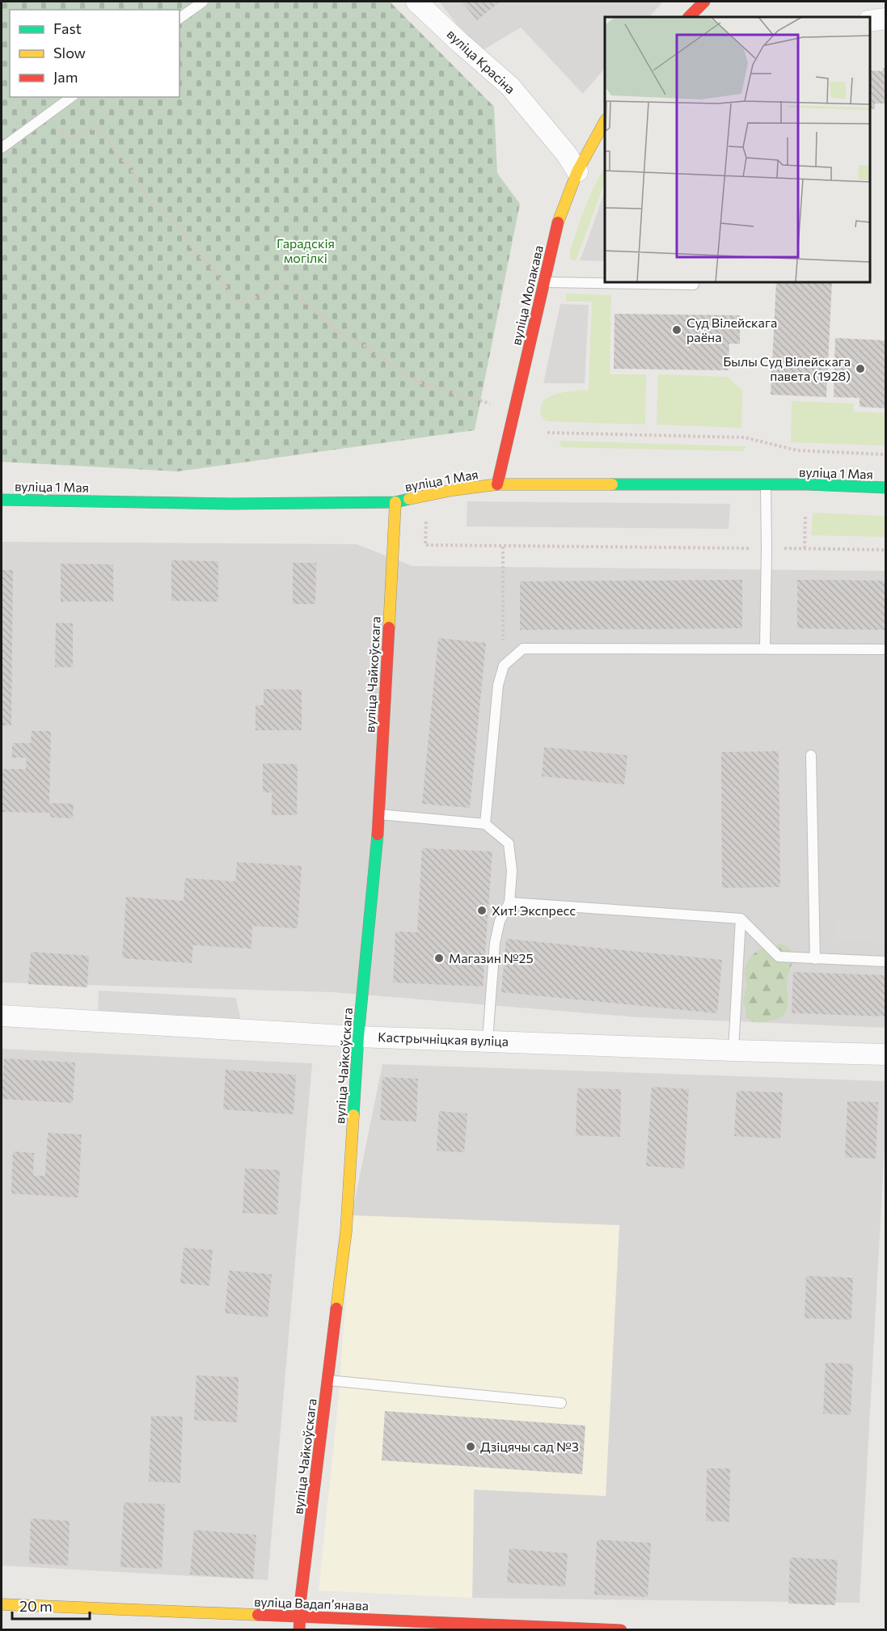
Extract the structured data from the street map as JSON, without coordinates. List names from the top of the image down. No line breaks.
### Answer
{"streets":{"street":["вуліца Красіна","вуліца Молакава","вуліца 1 Мая","вуліца Чайкоўскага","Кастрычніцкая вуліца","вуліца Вадапʼянава"]},"crossings":[["вуліца Красіна","вуліца Молакава"],["вуліца Молакава","вуліца 1 Мая"],["вуліца 1 Мая","вуліца Чайкоўскага"],["вуліца Чайкоўскага","Кастрычніцкая вуліца"],["вуліца Чайкоўскага","вуліца Вадапʼянава"]],"parks":["Гарадскія могілкі"],"places":["Суд Вілейскага раёна","Былы Суд Вілейскага павета (1928)","Хит! Экспресс","Магазин №25","Дзіцячы сад №3"],"legend":["Fast","Slow","Jam"],"scale_bar":"20 m"}
